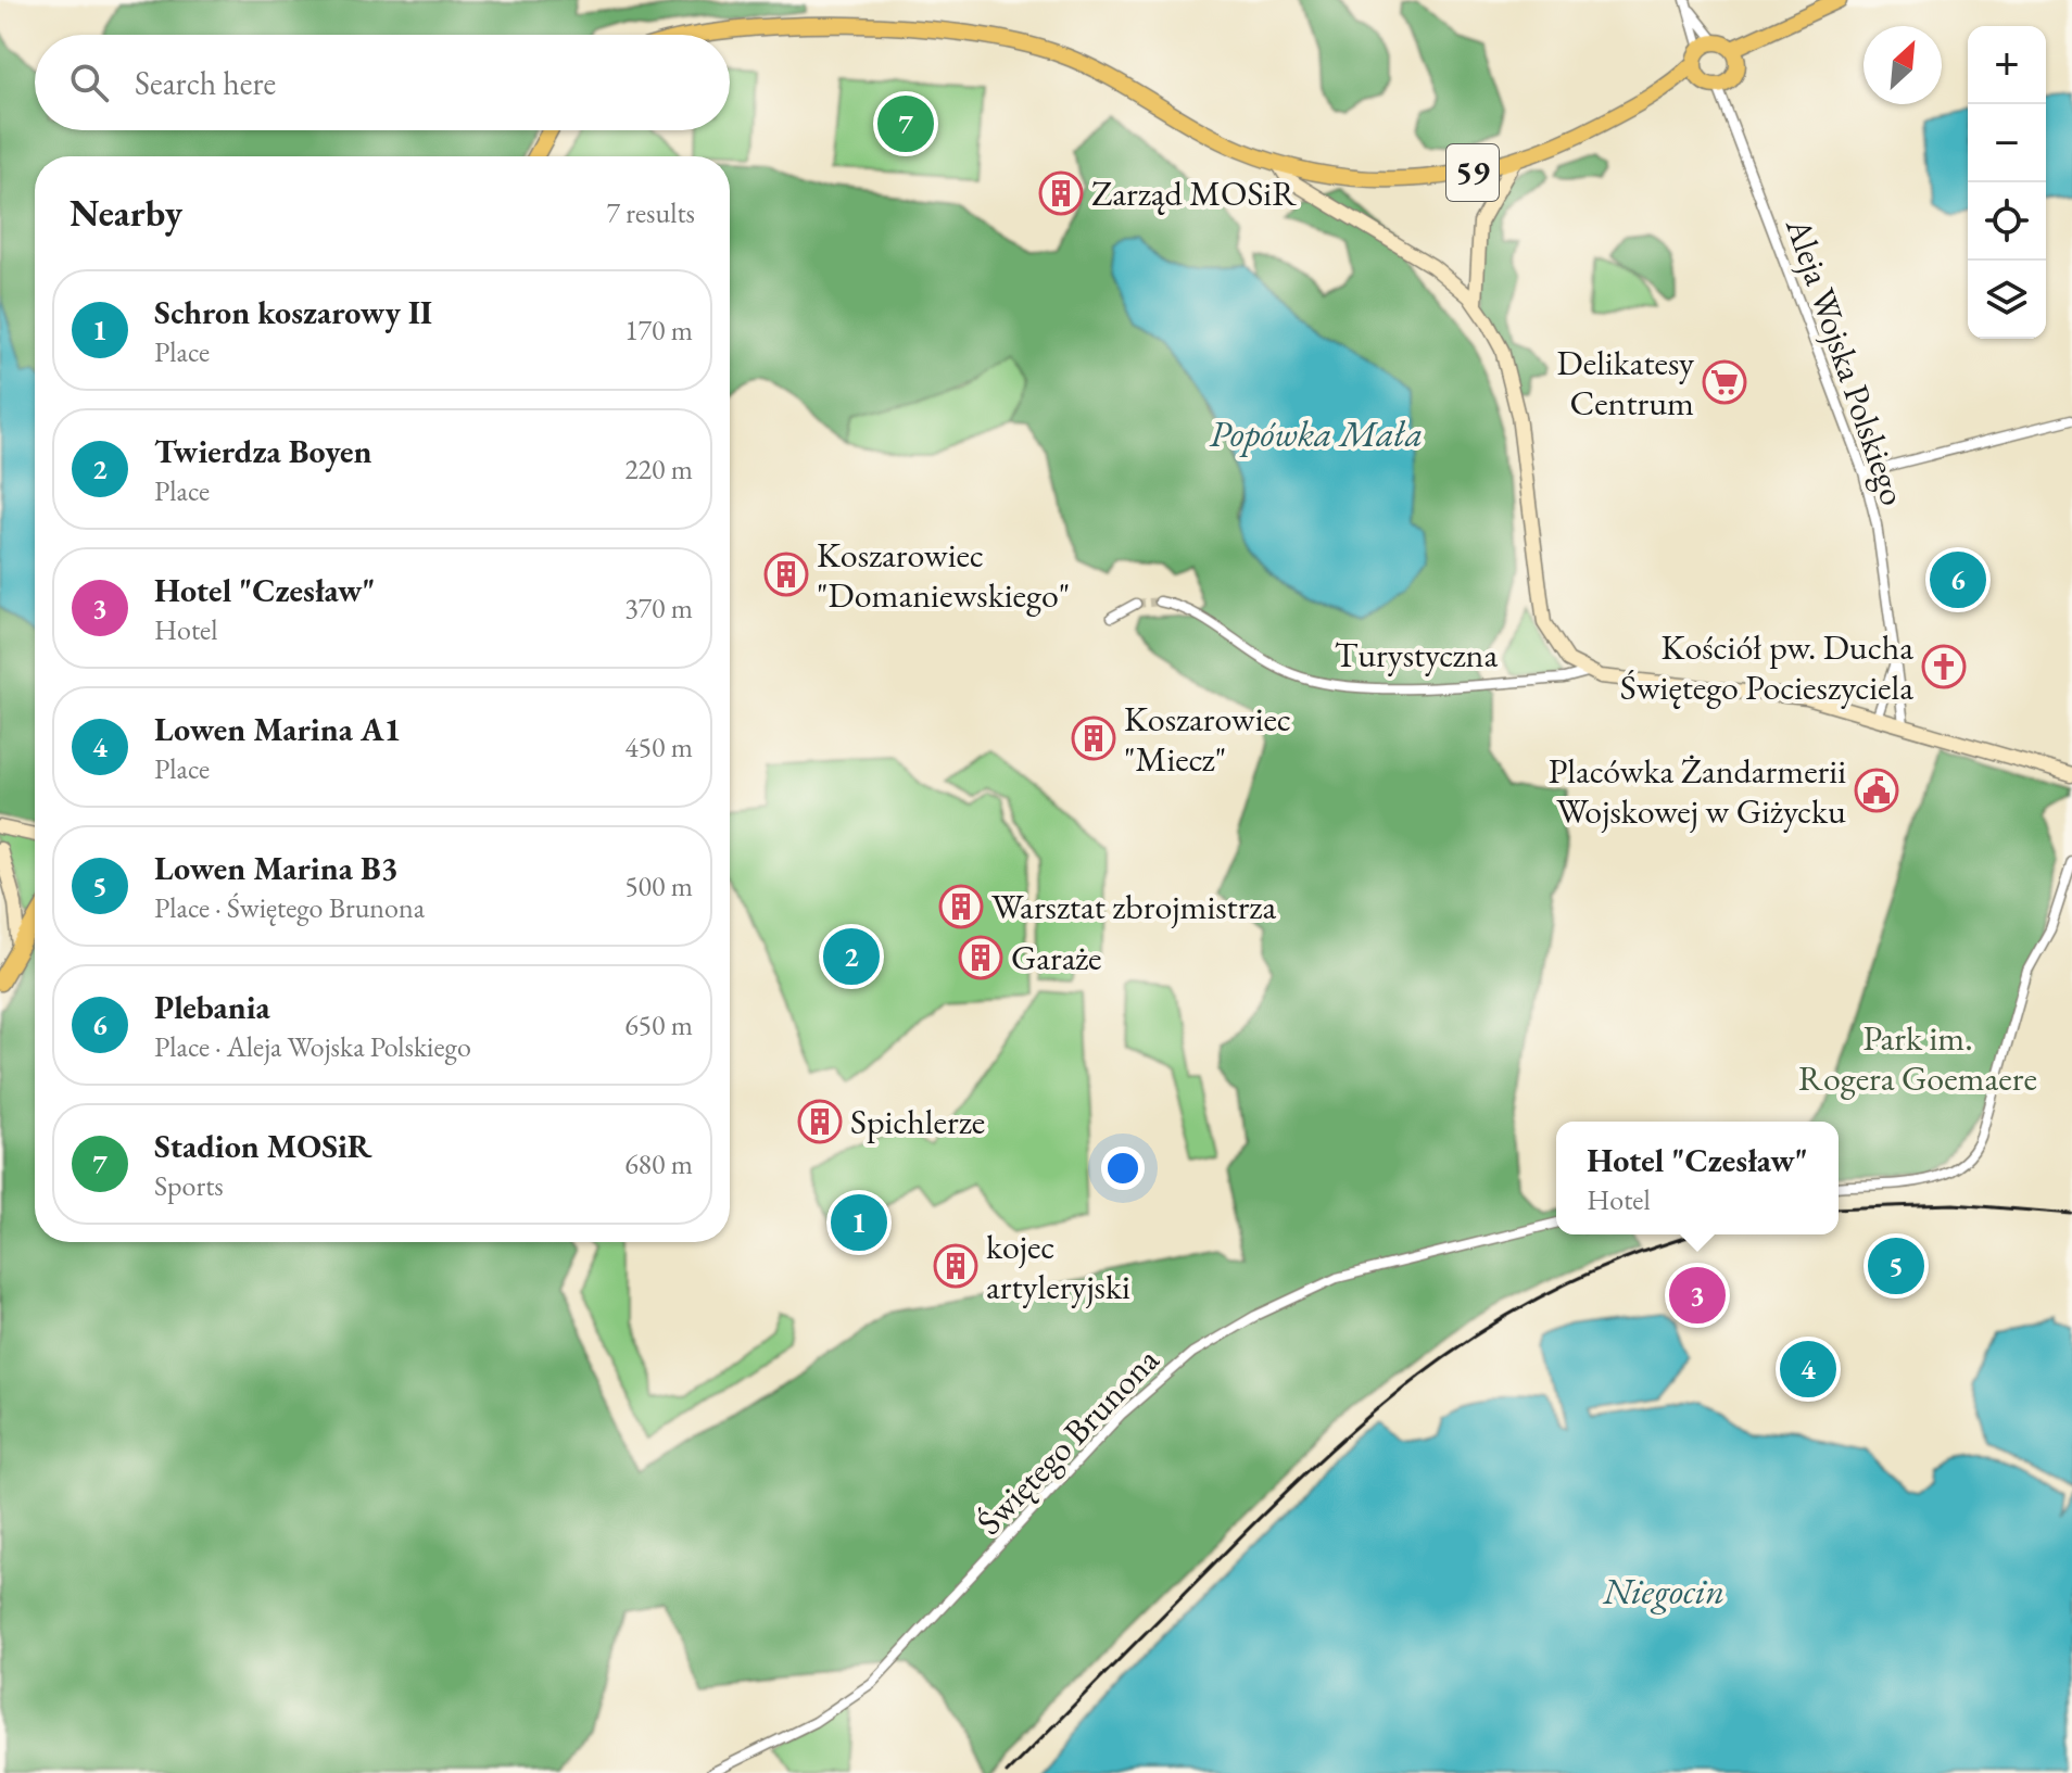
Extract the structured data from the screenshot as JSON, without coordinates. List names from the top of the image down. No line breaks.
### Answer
{"streets":{"main road":["59"],"street":["Aleja Wojska Polskiego","Turystyczna","Świętego Brunona"]},"crossings":[["59","Aleja Wojska Polskiego"]],"water":["Popówka Mała","Niegocin"],"parks":["Park im. Rogera Goemaere"],"places":{"building":["Zarząd MOSiR","Koszarowiec \"Domaniewskiego\"","Koszarowiec \"Miecz\"","Warsztat zbrojmistrza","Garaże","Spichlerze","kojec artyleryjski"],"supermarket":["Delikatesy Centrum"],"church":["Kościół pw. Ducha Świętego Pocieszyciela"],"public building":["Placówka Żandarmerii Wojskowej w Giżycku"]},"north":"top right","page":{"map_buttons":["+","−"],"search":"Search here","pins":["7","6","2","1","5","3","4"],"heading":["Nearby","7 results"],"list":[{"mark":"1","name":"Schron koszarowy II","note":"Place","value":"170 m"},{"mark":"2","name":"Twierdza Boyen","note":"Place","value":"220 m"},{"mark":"3","name":"Hotel \"Czesław\"","note":"Hotel","value":"370 m"},{"mark":"4","name":"Lowen Marina A1","note":"Place","value":"450 m"},{"mark":"5","name":"Lowen Marina B3","note":"Place · Świętego Brunona","value":"500 m"},{"mark":"6","name":"Plebania","note":"Place · Aleja Wojska Polskiego","value":"650 m"},{"mark":"7","name":"Stadion MOSiR","note":"Sports","value":"680 m"}],"popup":["Hotel \"Czesław\"","Hotel"]}}
